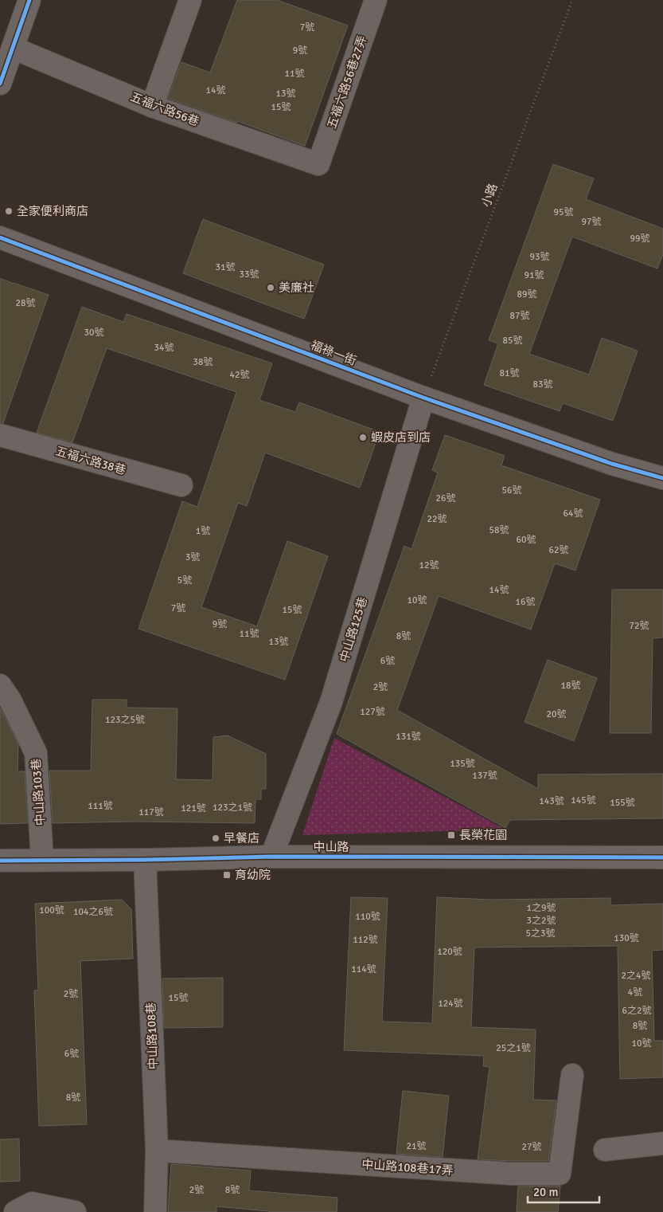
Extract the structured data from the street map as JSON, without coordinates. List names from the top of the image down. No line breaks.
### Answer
{"streets":{"street":["五福六路56巷27弄","五福六路56巷","福祿一街","五福六路38巷","中山路125巷","中山路103巷","中山路","中山路108巷","中山路108巷17弄"],"path":["小路"]},"crossings":[["五福六路56巷27弄","五福六路56巷"],["小路","福祿一街"],["小路","中山路125巷"],["福祿一街","中山路125巷"],["中山路125巷","中山路"],["中山路103巷","中山路"],["中山路","中山路108巷"],["中山路108巷","中山路108巷17弄"]],"places":{"other":["全家便利商店","美廉社","蝦皮店到店","早餐店"],"transit":["長榮花園","育幼院"]},"house_numbers":["7號","9號","11號","14號","13號","15號","95號","97號","99號","93號","31號","33號","91號","89號","28號","87號","30號","85號","34號","38號","81號","42號","83號","56號","26號","64號","22號","58號","1號","60號","62號","3號","12號","5號","14號","10號","16號","7號","15號","9號","72號","11號","8號","13號","6號","18號","2號","127號","20號","123之5號","131號","135號","137號","145號","143號","155號","111號","123之1號","121號","117號","1之9號","100號","104之6號","110號","3之2號","5之3號","130號","112號","120號","114號","2之4號","4號","2號","15號","124號","6之2號","8號","10號","25之1號","6號","8號","21號","27號","2號","8號"],"scale_bar":"20 m"}
